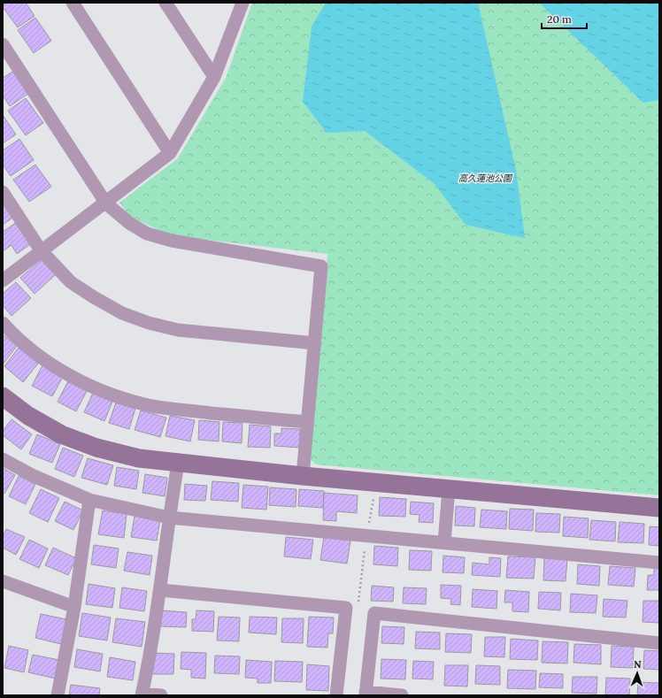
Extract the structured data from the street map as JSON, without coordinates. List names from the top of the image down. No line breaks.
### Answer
{"parks":["高久蓮池公園"],"scale_bar":"20 m","north":"top"}
